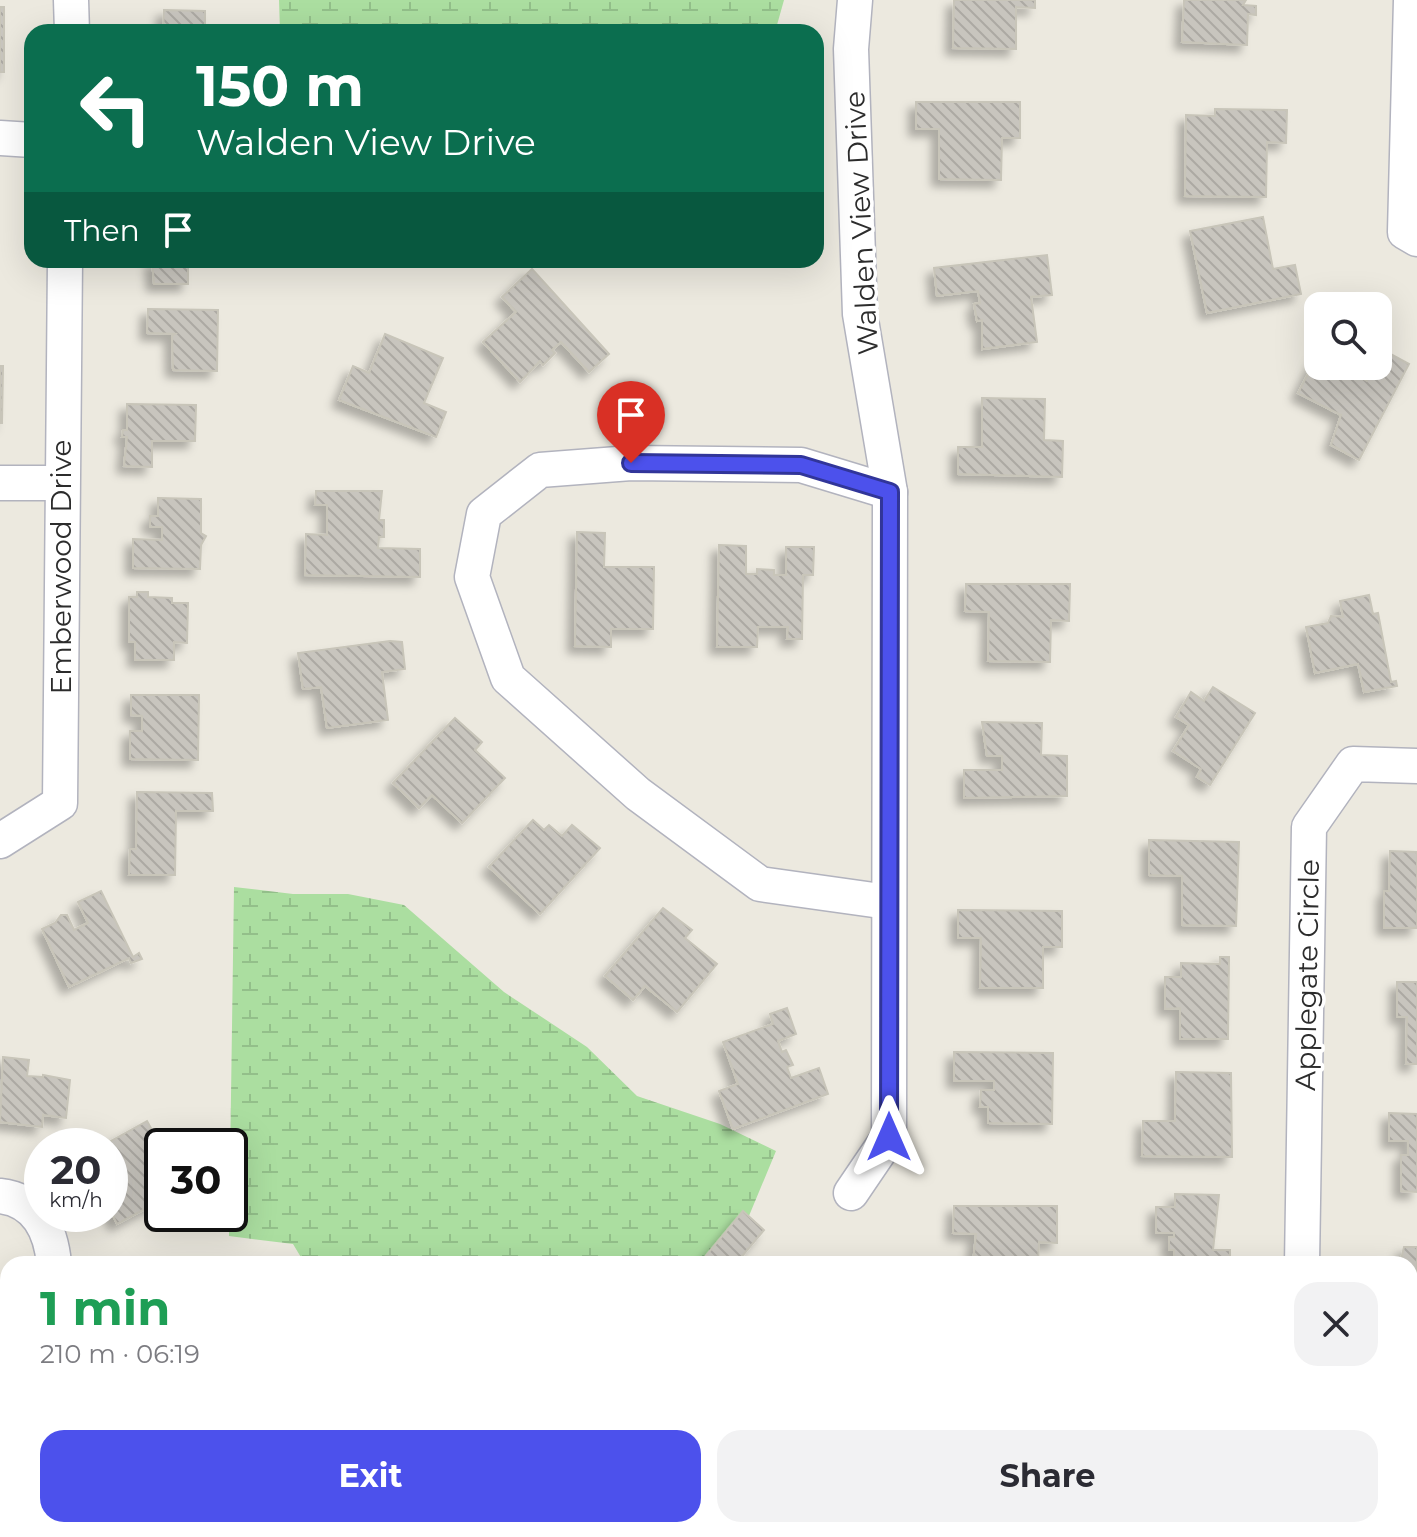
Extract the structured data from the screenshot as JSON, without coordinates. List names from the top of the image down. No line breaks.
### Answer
{"streets":{"street":["Walden View Drive","Emberwood Drive","Applegate Circle"]},"page":{"turn":["150 m","Walden View Drive"],"then":"Then","speed":"20 km/h","limit":"30","heading":["1 min","210 m · 06:19"],"buttons":["Exit","Share"]}}
